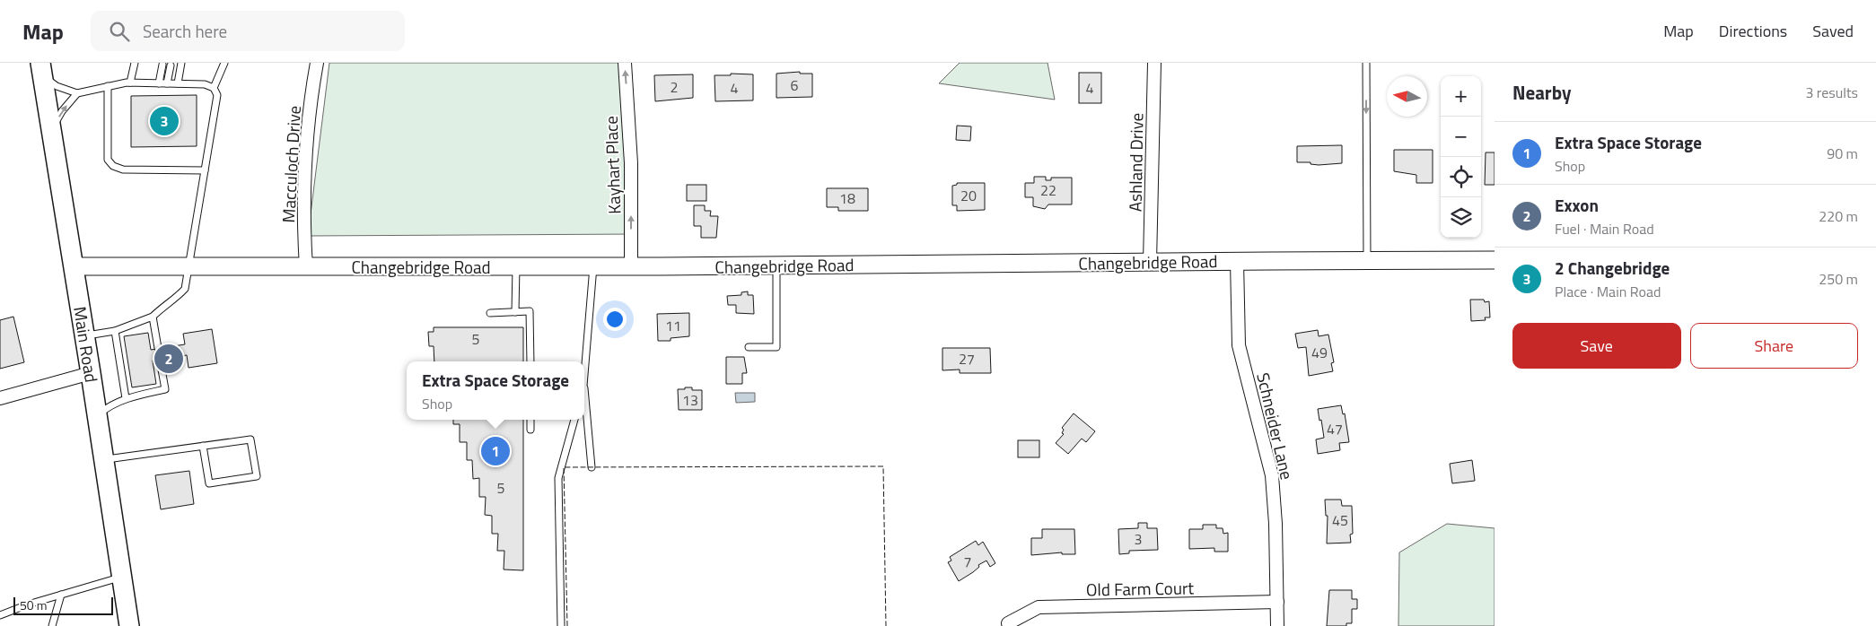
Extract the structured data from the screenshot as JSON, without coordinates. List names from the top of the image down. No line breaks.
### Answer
{"streets":{"main road":["Changebridge Road","Main Road"],"street":["Ashland Drive","Macculoch Drive","Kayhart Place","Schneider Lane","Old Farm Court"]},"crossings":[["Ashland Drive","Changebridge Road"],["Macculoch Drive","Changebridge Road"],["Kayhart Place","Changebridge Road"],["Changebridge Road","Main Road"],["Changebridge Road","Schneider Lane"],["Schneider Lane","Old Farm Court"]],"one_way":["Kayhart Place"],"house_numbers":["6","2","4","4","22","20","18","11","5","49","27","13","47","5","45","3","7"],"scale_bar":"50 m","north":"left","page":{"header":"Map","search":"Search here","nav":["Map","Directions","Saved"],"heading":["Nearby","3 results"],"map_buttons":["+","−"],"pins":["3","2","1"],"list":[{"mark":"1","name":"Extra Space Storage","note":"Shop","value":"90 m"},{"mark":"2","name":"Exxon","note":"Fuel · Main Road","value":"220 m"},{"mark":"3","name":"2 Changebridge","note":"Place · Main Road","value":"250 m"}],"buttons":["Save","Share"],"popup":["Extra Space Storage","Shop"],"scale":"50 m"}}
